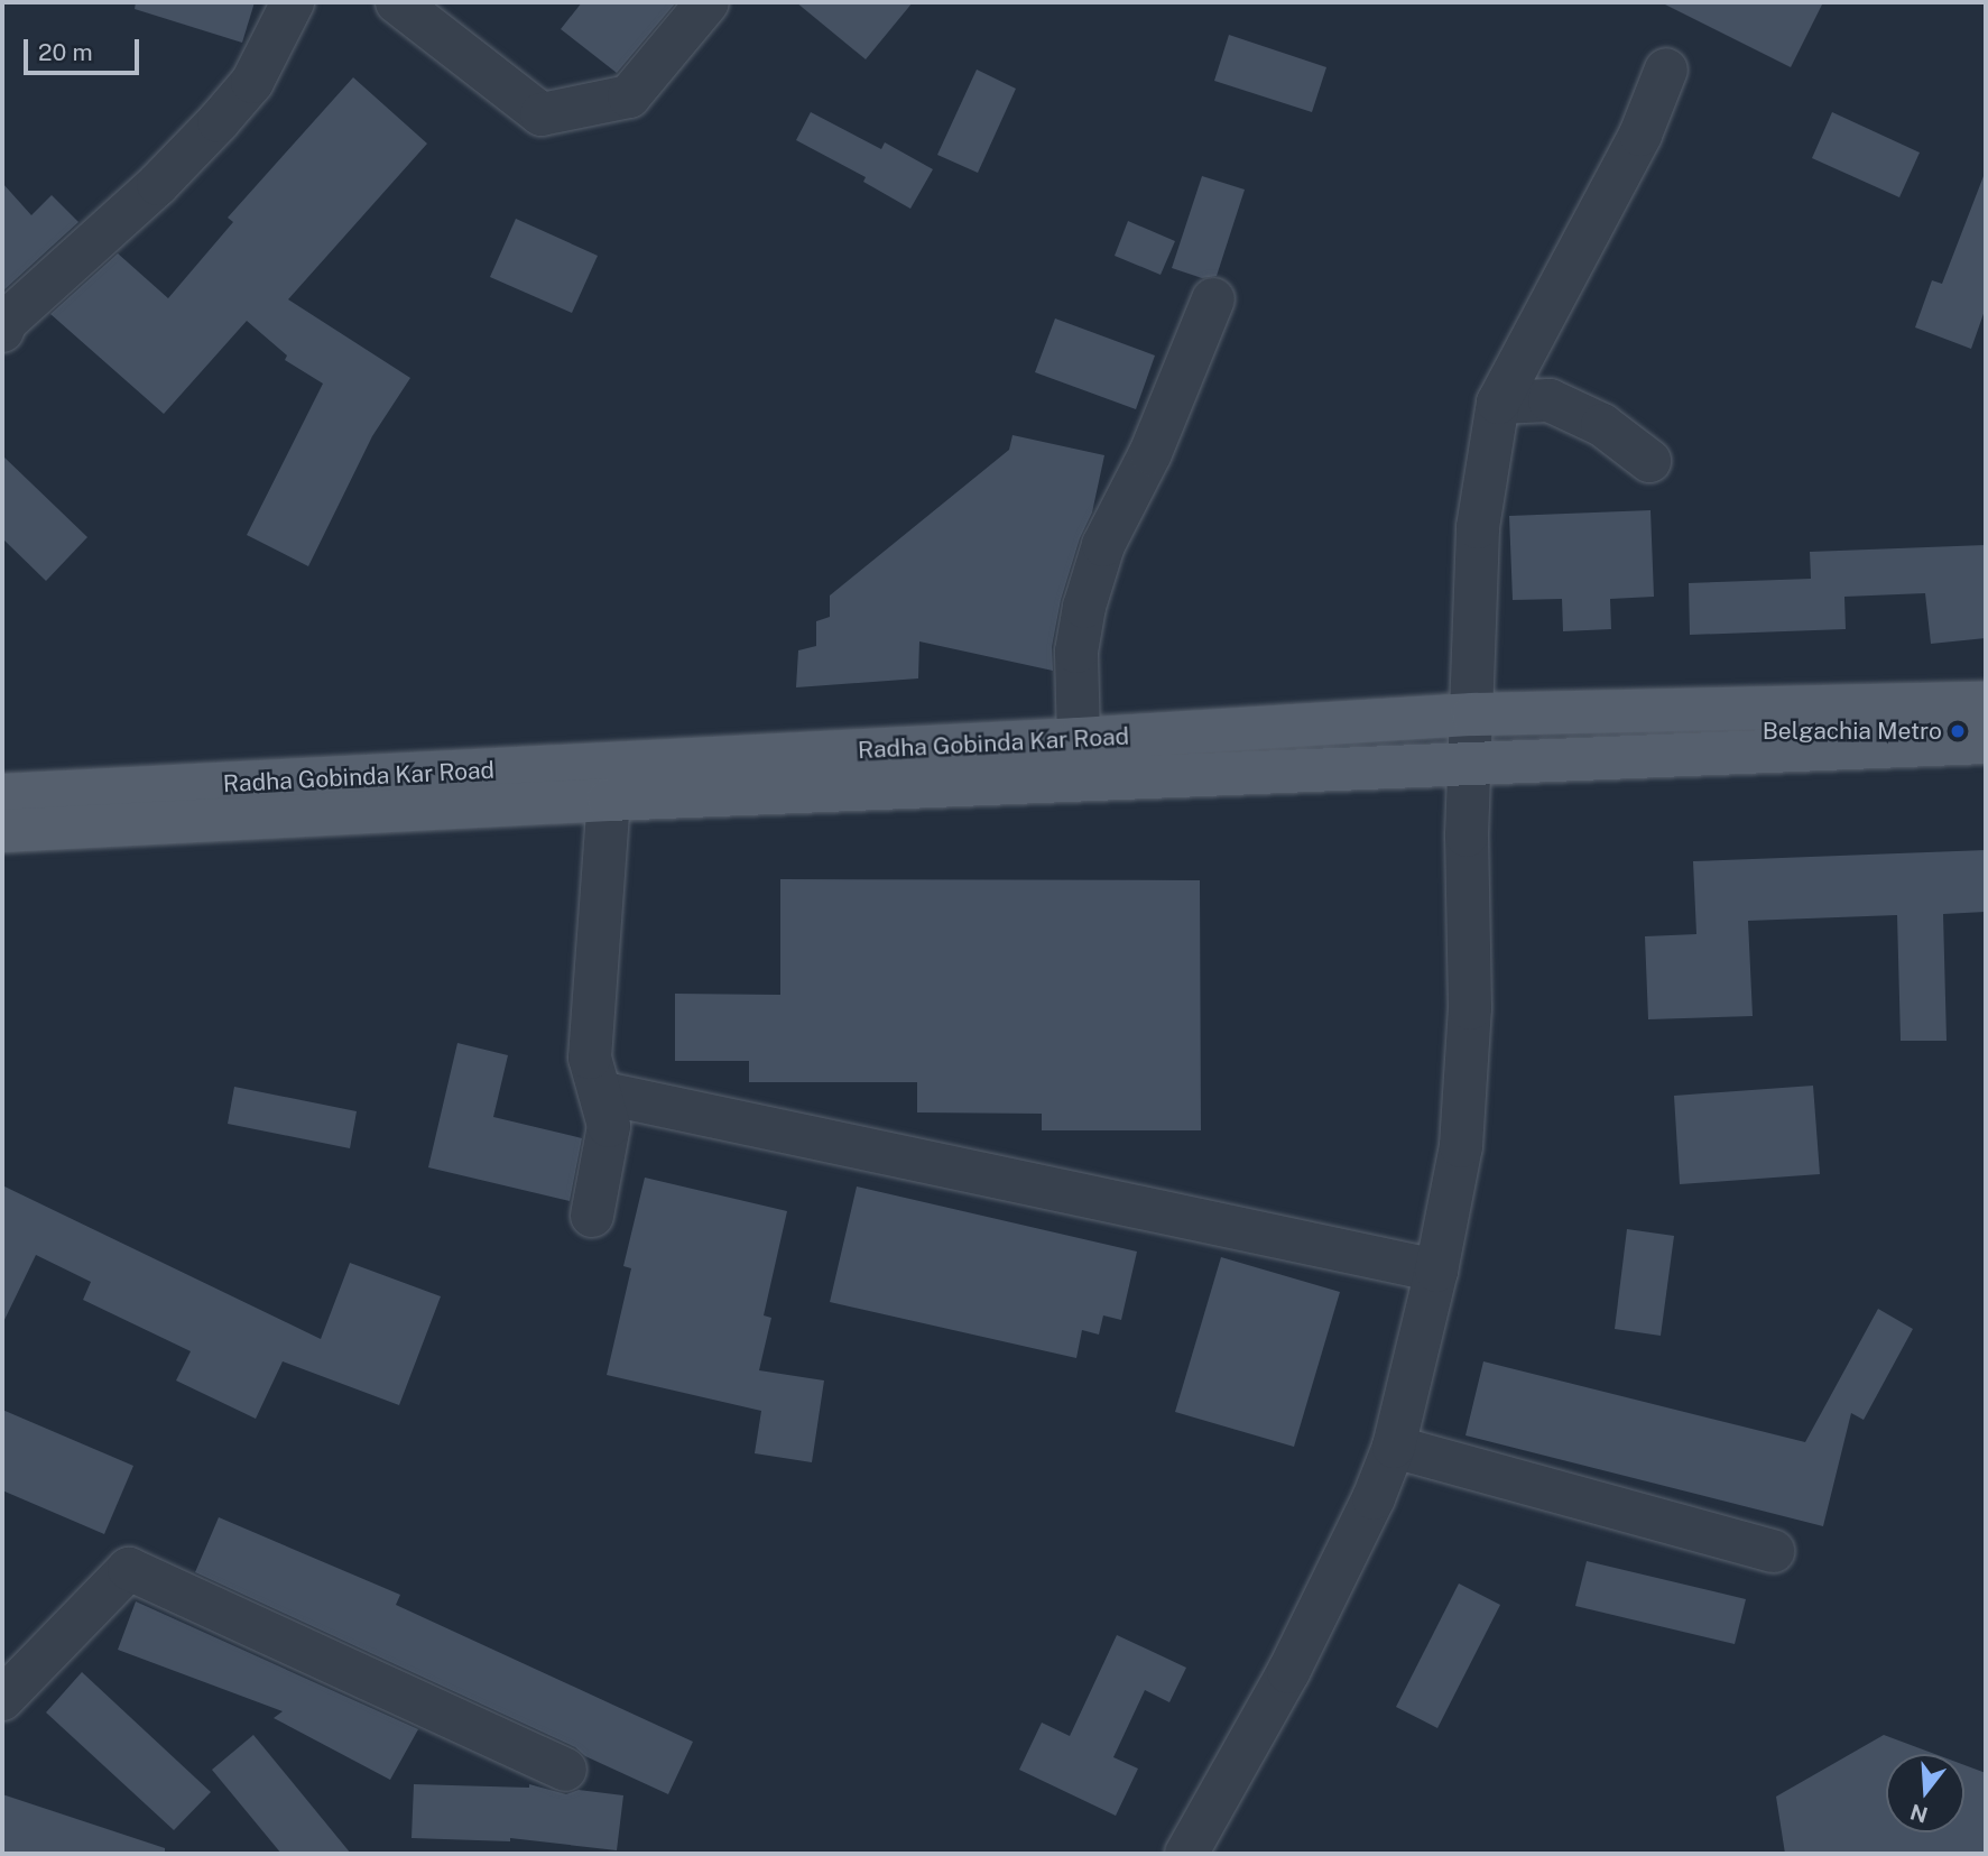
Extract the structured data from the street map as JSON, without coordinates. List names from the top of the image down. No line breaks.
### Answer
{"streets":{"main road":["Radha Gobinda Kar Road"]},"places":["Belgachia Metro"],"scale_bar":"20 m","north":"bottom"}
